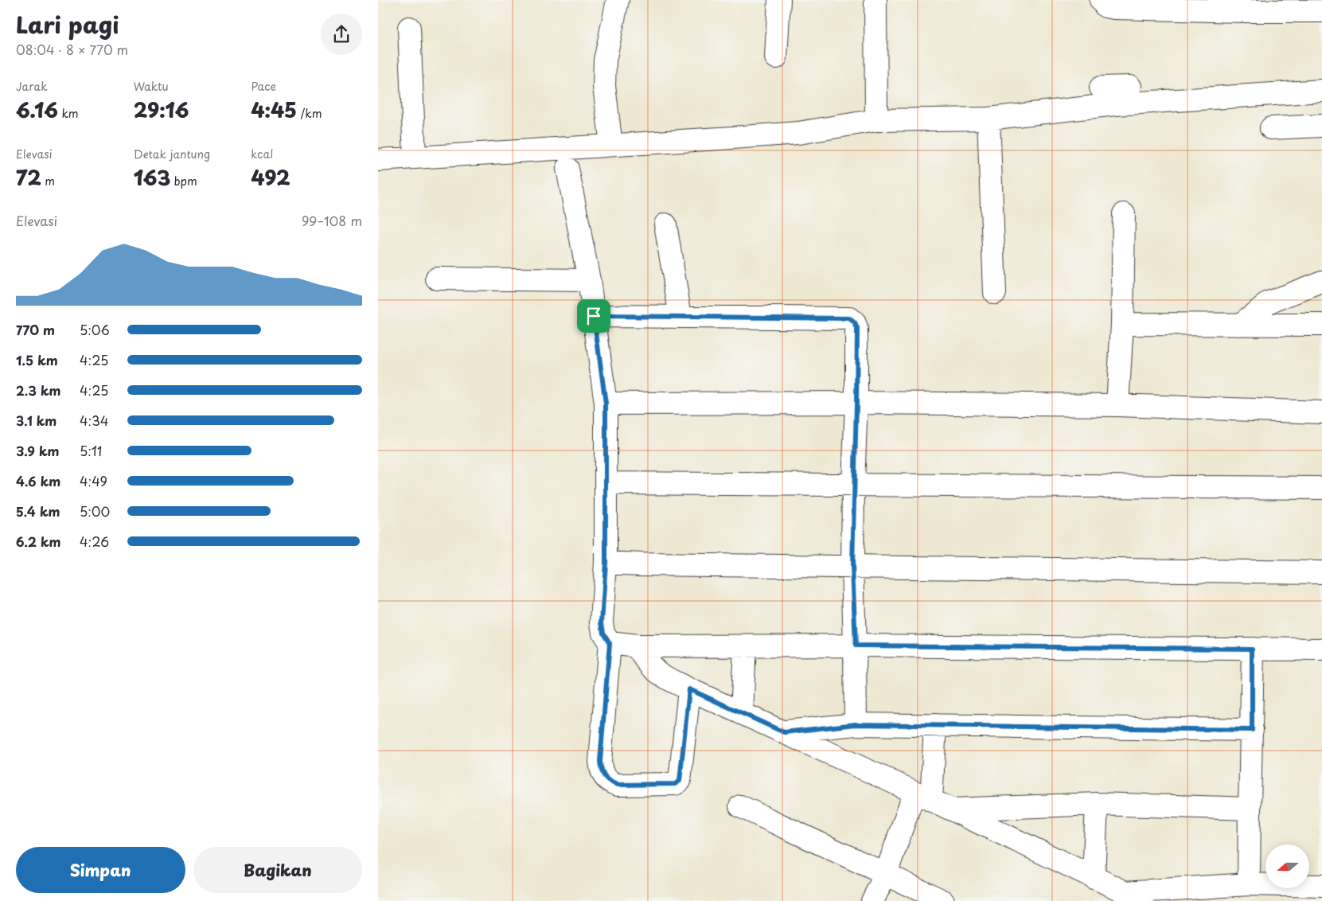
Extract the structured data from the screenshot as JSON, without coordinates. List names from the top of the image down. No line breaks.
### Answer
{"north":"left","page":{"heading":["Lari pagi","08:04 · 8 × 770 m"],"stats":[["Jarak","6.16 km"],["Waktu","29:16"],["Pace","4:45 /km"],["Elevasi","72 m"],["Detak jantung","163 bpm"],["kcal","492"]],"chart":["Elevasi","99–108 m"],"list":[{"name":"770 m","note":"5:06"},{"name":"1.5 km","note":"4:25"},{"name":"2.3 km","note":"4:25"},{"name":"3.1 km","note":"4:34"},{"name":"3.9 km","note":"5:11"},{"name":"4.6 km","note":"4:49"},{"name":"5.4 km","note":"5:00"},{"name":"6.2 km","note":"4:26"}],"buttons":["Simpan","Bagikan"]}}
